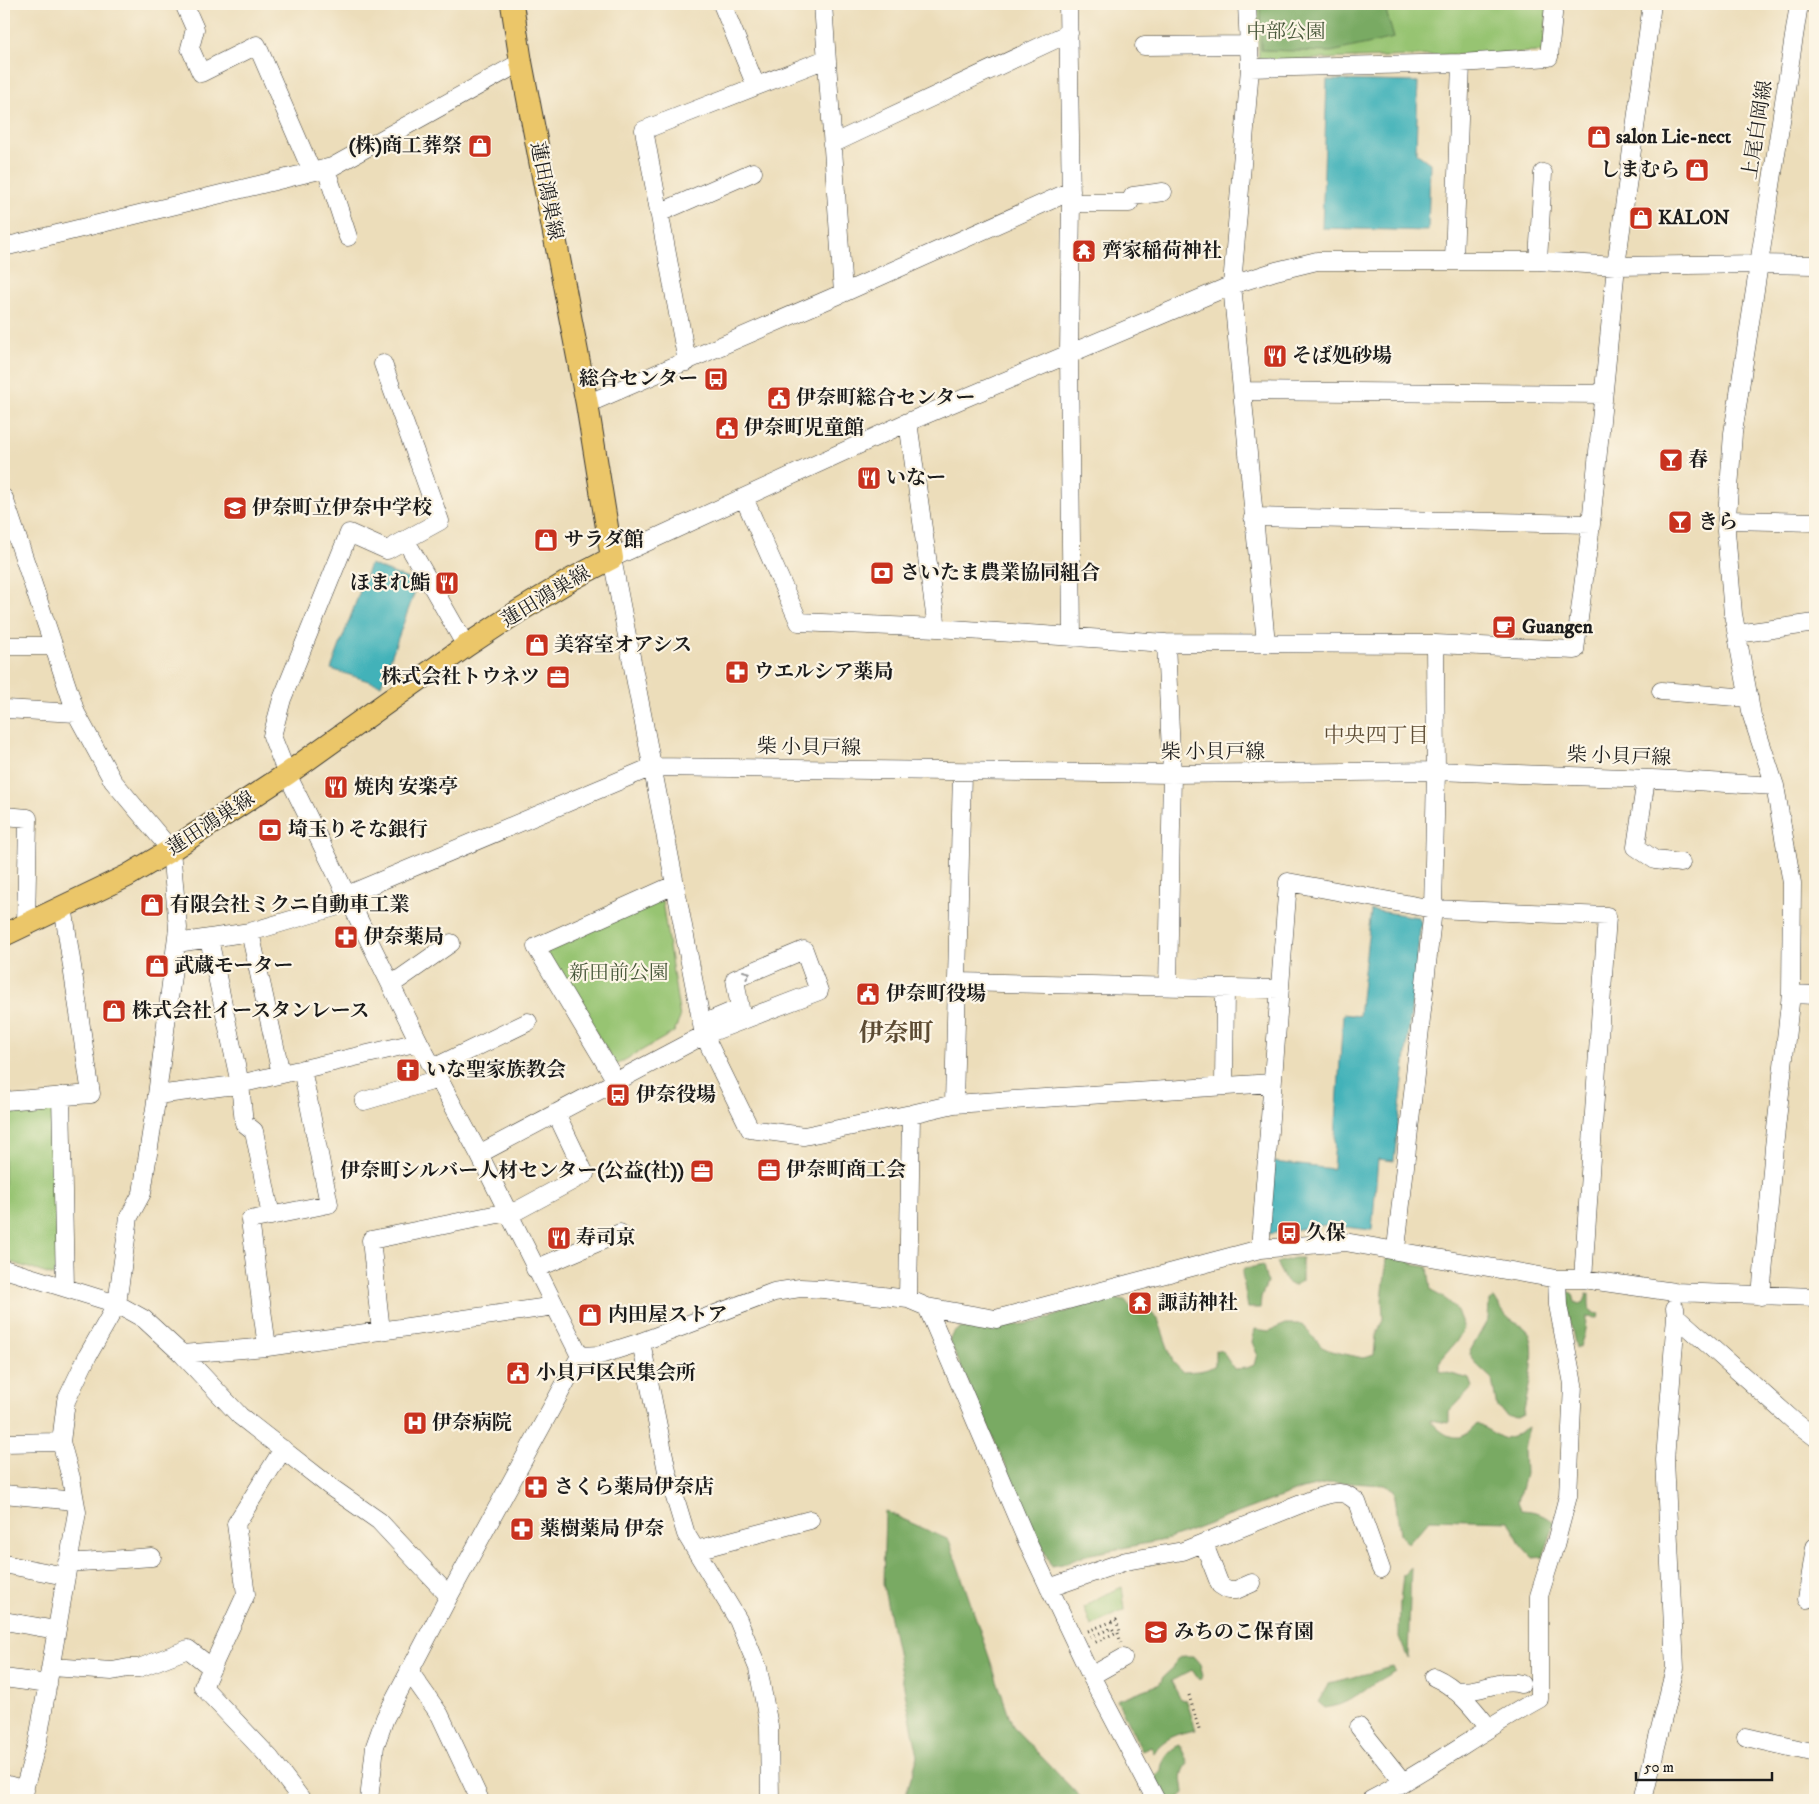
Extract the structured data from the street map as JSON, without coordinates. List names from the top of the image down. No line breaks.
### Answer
{"streets":{"main road":["蓮田鴻巣線"],"street":["上尾白岡線","柴 小貝戸線"]},"crossings":[["上尾白岡線","柴 小貝戸線"]],"districts":["中央四丁目","伊奈町"],"parks":["中部公園","新田前公園"],"places":{"shop":["salon Lie-nect","(株)商工葬祭","しまむら","KALON","サラダ館","美容室オアシス","有限会社ミクニ自動車工業","武蔵モーター","株式会社イースタンレース","内田屋ストア"],"temple":["齊家稲荷神社","諏訪神社"],"restaurant":["そば処砂場","いなー","ほまれ鮨","焼肉 安楽亭","寿司京"],"bus stop":["総合センター","伊奈役場","久保"],"public building":["伊奈町総合センター","伊奈町児童館","伊奈町役場","小貝戸区民集会所"],"bar":["春","きら"],"school or university":["伊奈町立伊奈中学校","みちのこ保育園"],"bank":["さいたま農業協同組合","埼玉りそな銀行"],"cafe":["Guangen"],"pharmacy":["ウエルシア薬局","伊奈薬局","さくら薬局伊奈店","薬樹薬局 伊奈"],"office":["株式会社トウネツ","伊奈町商工会","伊奈町シルバー人材センター(公益(社))"],"church":["いな聖家族教会"],"hospital":["伊奈病院"]},"scale_bar":"50 m"}
